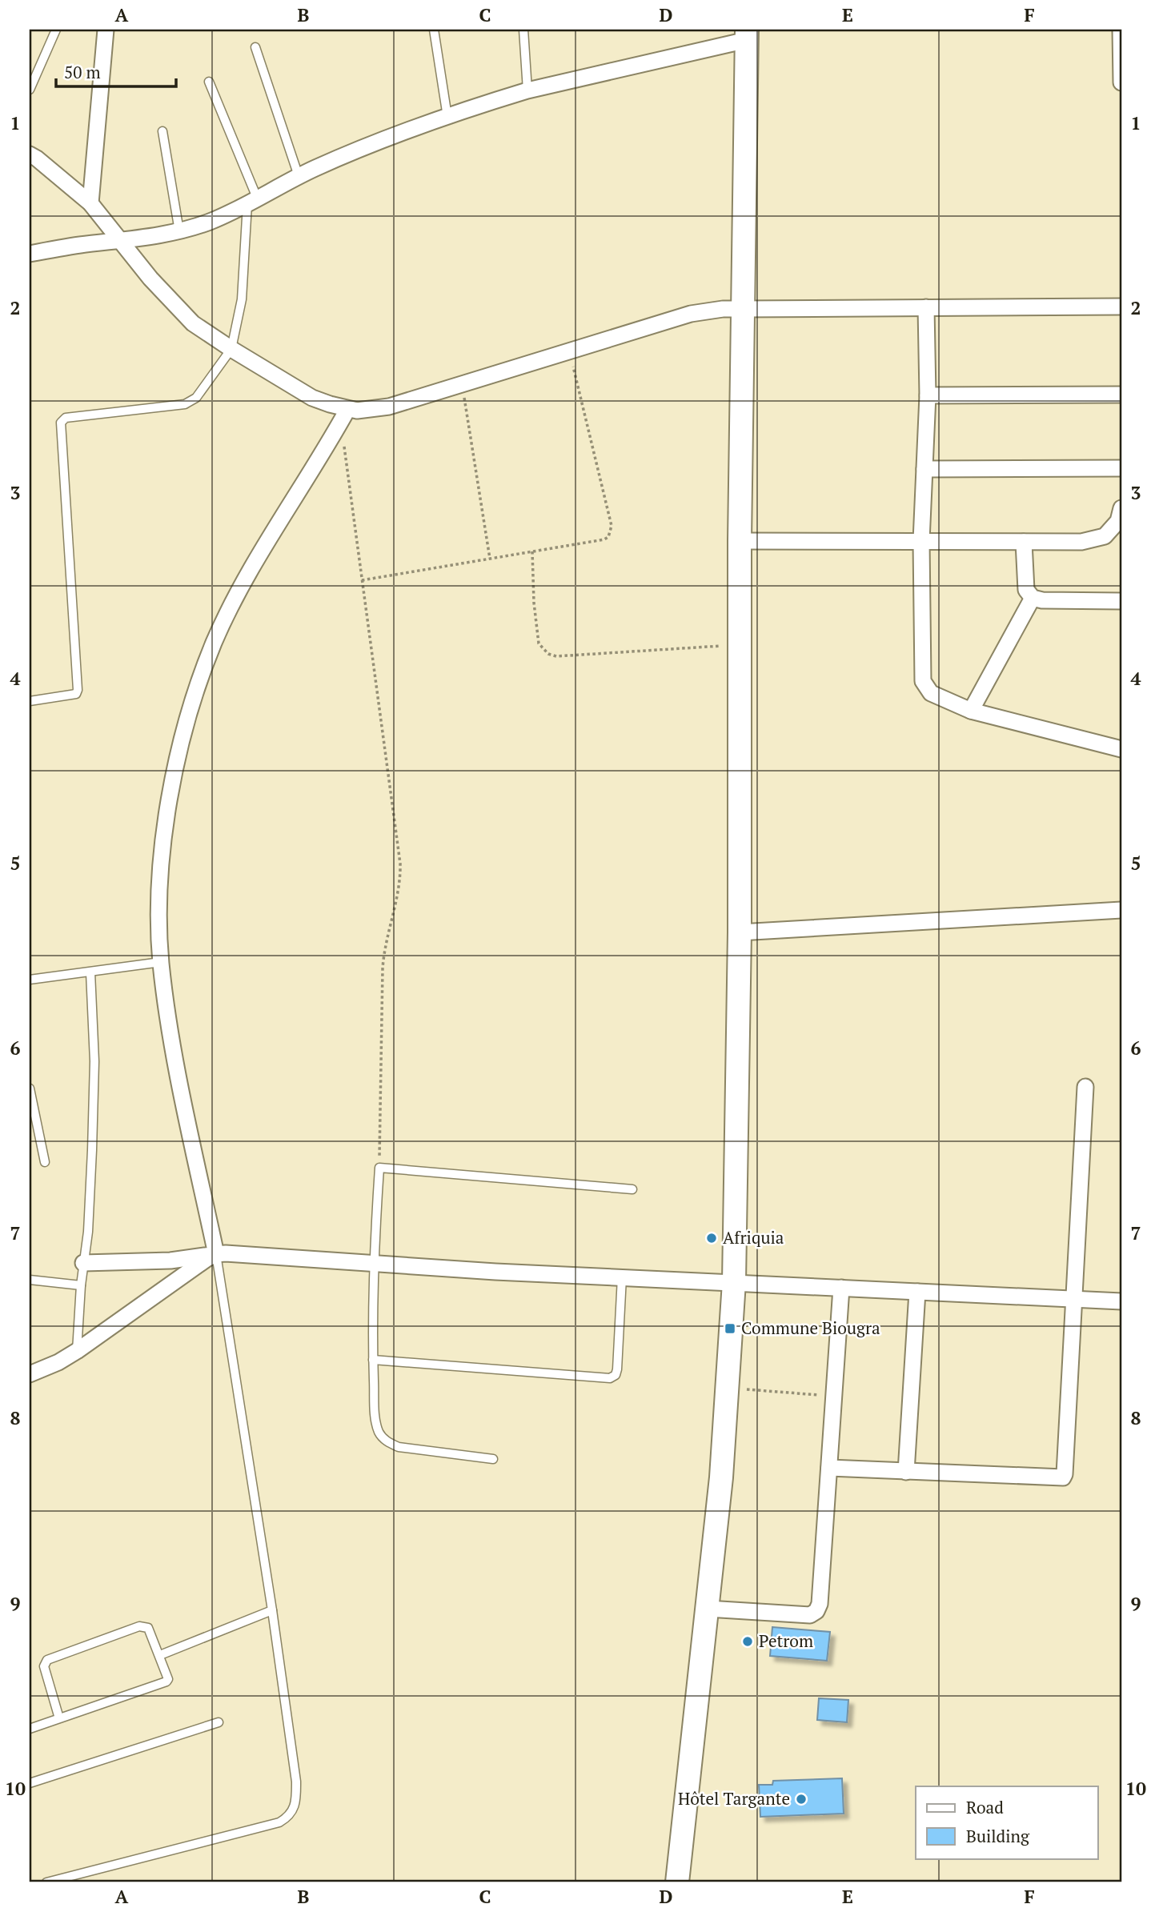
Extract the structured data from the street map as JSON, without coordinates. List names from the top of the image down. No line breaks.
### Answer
{"places":{"other":["Afriquia","Petrom","Hôtel Targante"],"transit":["Commune Biougra"]},"legend":["Road","Building"],"scale_bar":"50 m","grid":{"columns":["A","B","C","D","E","F"],"rows":["1","2","3","4","5","6","7","8","9","10"]}}
